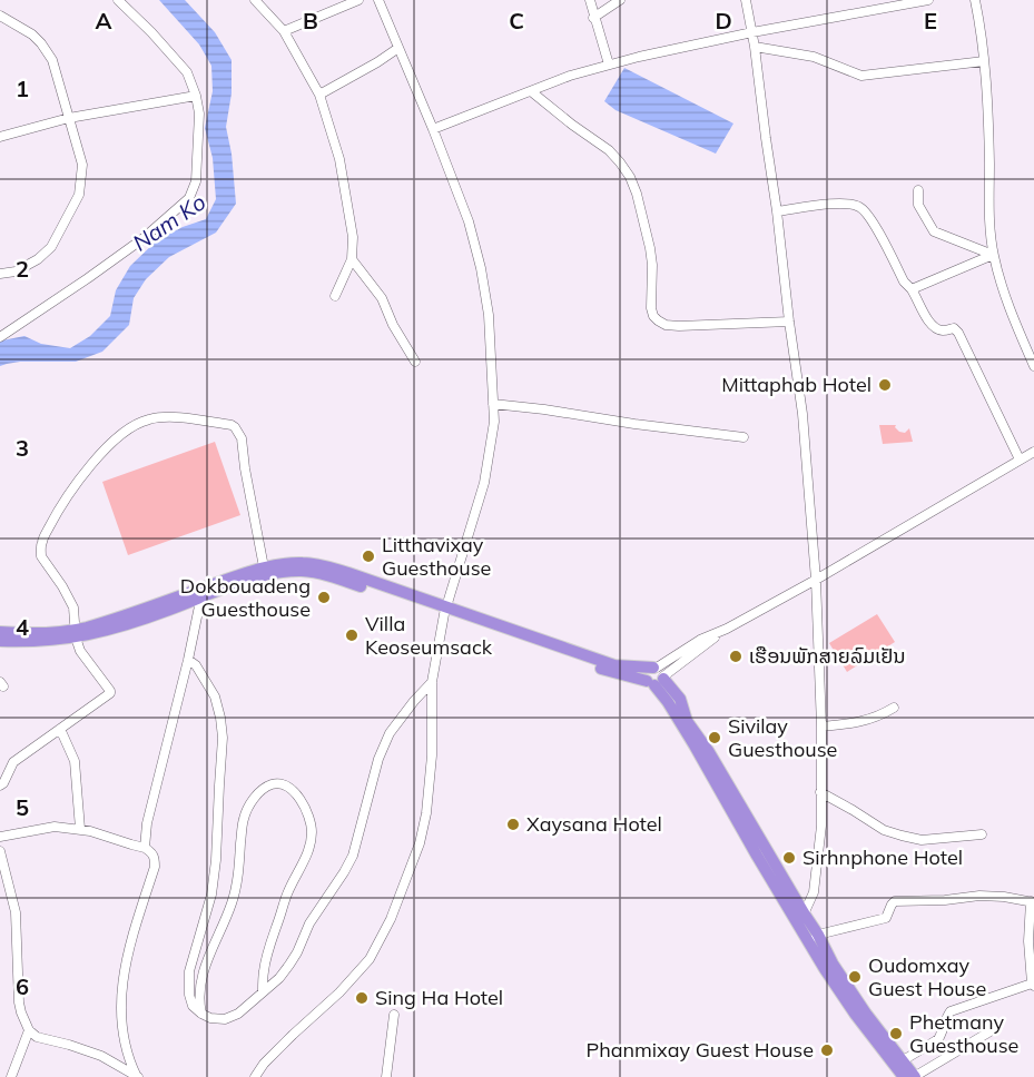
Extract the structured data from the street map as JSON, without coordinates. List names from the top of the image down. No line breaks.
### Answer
{"water":["Nam Ko"],"places":["Mittaphab Hotel","Litthavixay Guesthouse","Dokbouadeng Guesthouse","Villa Keoseumsack","ເຮືອນພັກສາຍລົມເຢັນ","Sivilay Guesthouse","Xaysana Hotel","Sirhnphone Hotel","Oudomxay Guest House","Sing Ha Hotel","Phetmany Guesthouse","Phanmixay Guest House"],"grid":{"columns":["A","B","C","D","E"],"rows":["1","2","3","4","5","6"]}}
